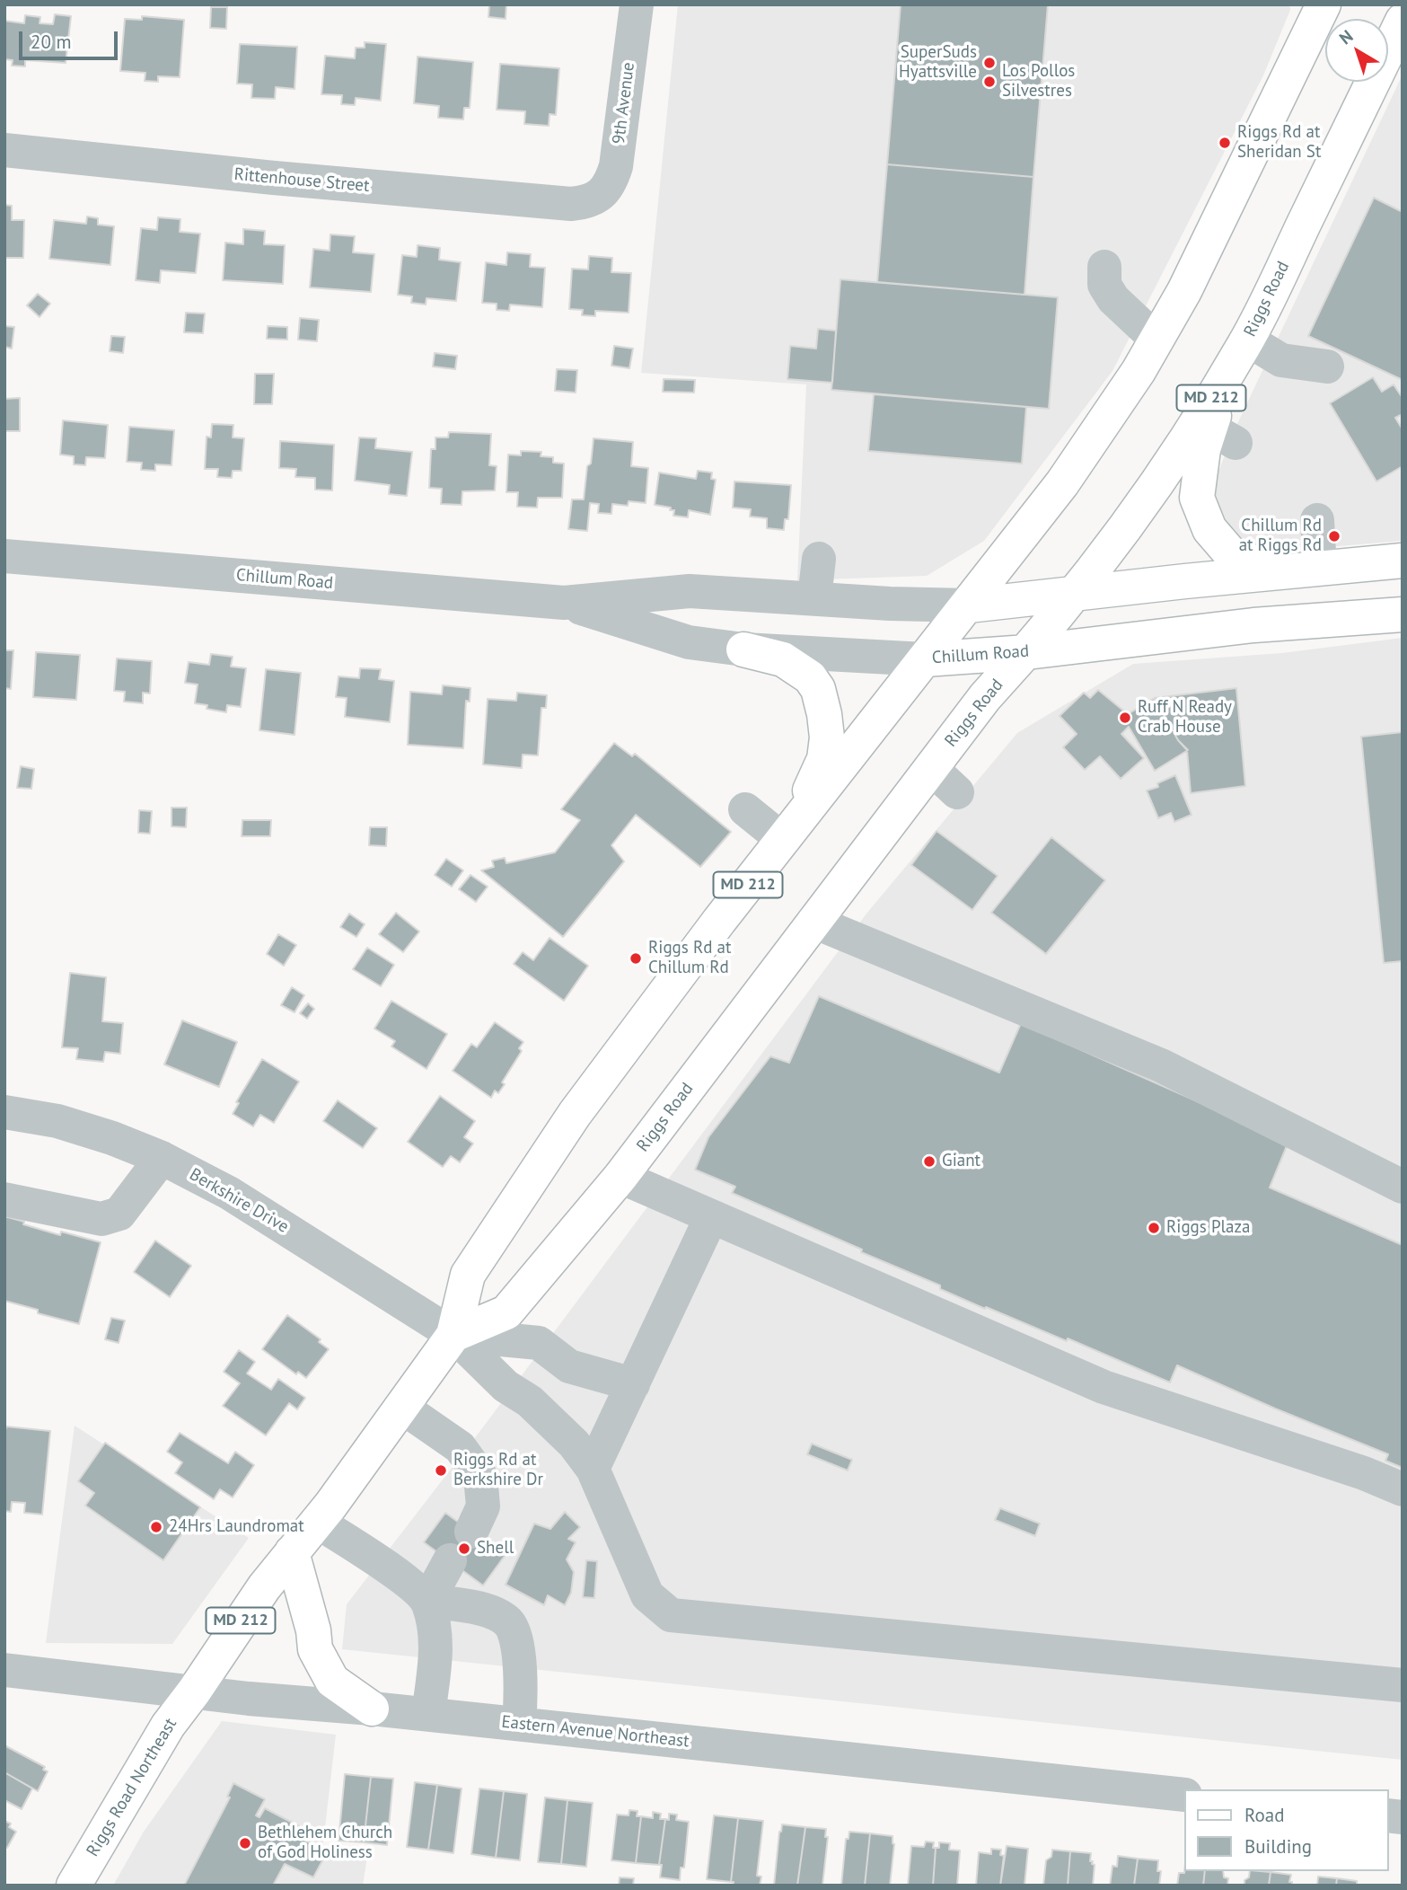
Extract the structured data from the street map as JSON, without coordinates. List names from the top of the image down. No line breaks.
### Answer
{"streets":{"main road":["Riggs Road","MD 212","Chillum Road","Riggs Road Northeast"],"street":["9th Avenue","Rittenhouse Street","Berkshire Drive","Eastern Avenue Northeast"]},"crossings":[["9th Avenue","Rittenhouse Street"],["Riggs Road","MD 212"],["Riggs Road","Chillum Road"],["Riggs Road","Berkshire Drive"],["MD 212","Chillum Road"],["MD 212","Berkshire Drive"],["MD 212","Eastern Avenue Northeast"],["MD 212","Riggs Road Northeast"],["Eastern Avenue Northeast","Riggs Road Northeast"]],"places":["SuperSuds Hyattsville","Los Pollos Silvestres","Riggs Rd at Sheridan St","Chillum Rd at Riggs Rd","Ruff N Ready Crab House","Riggs Rd at Chillum Rd","Giant","Riggs Plaza","Riggs Rd at Berkshire Dr","24Hrs Laundromat","Shell","Bethlehem Church of God Holiness"],"legend":["Road","Building"],"scale_bar":"20 m","north":"top left"}
